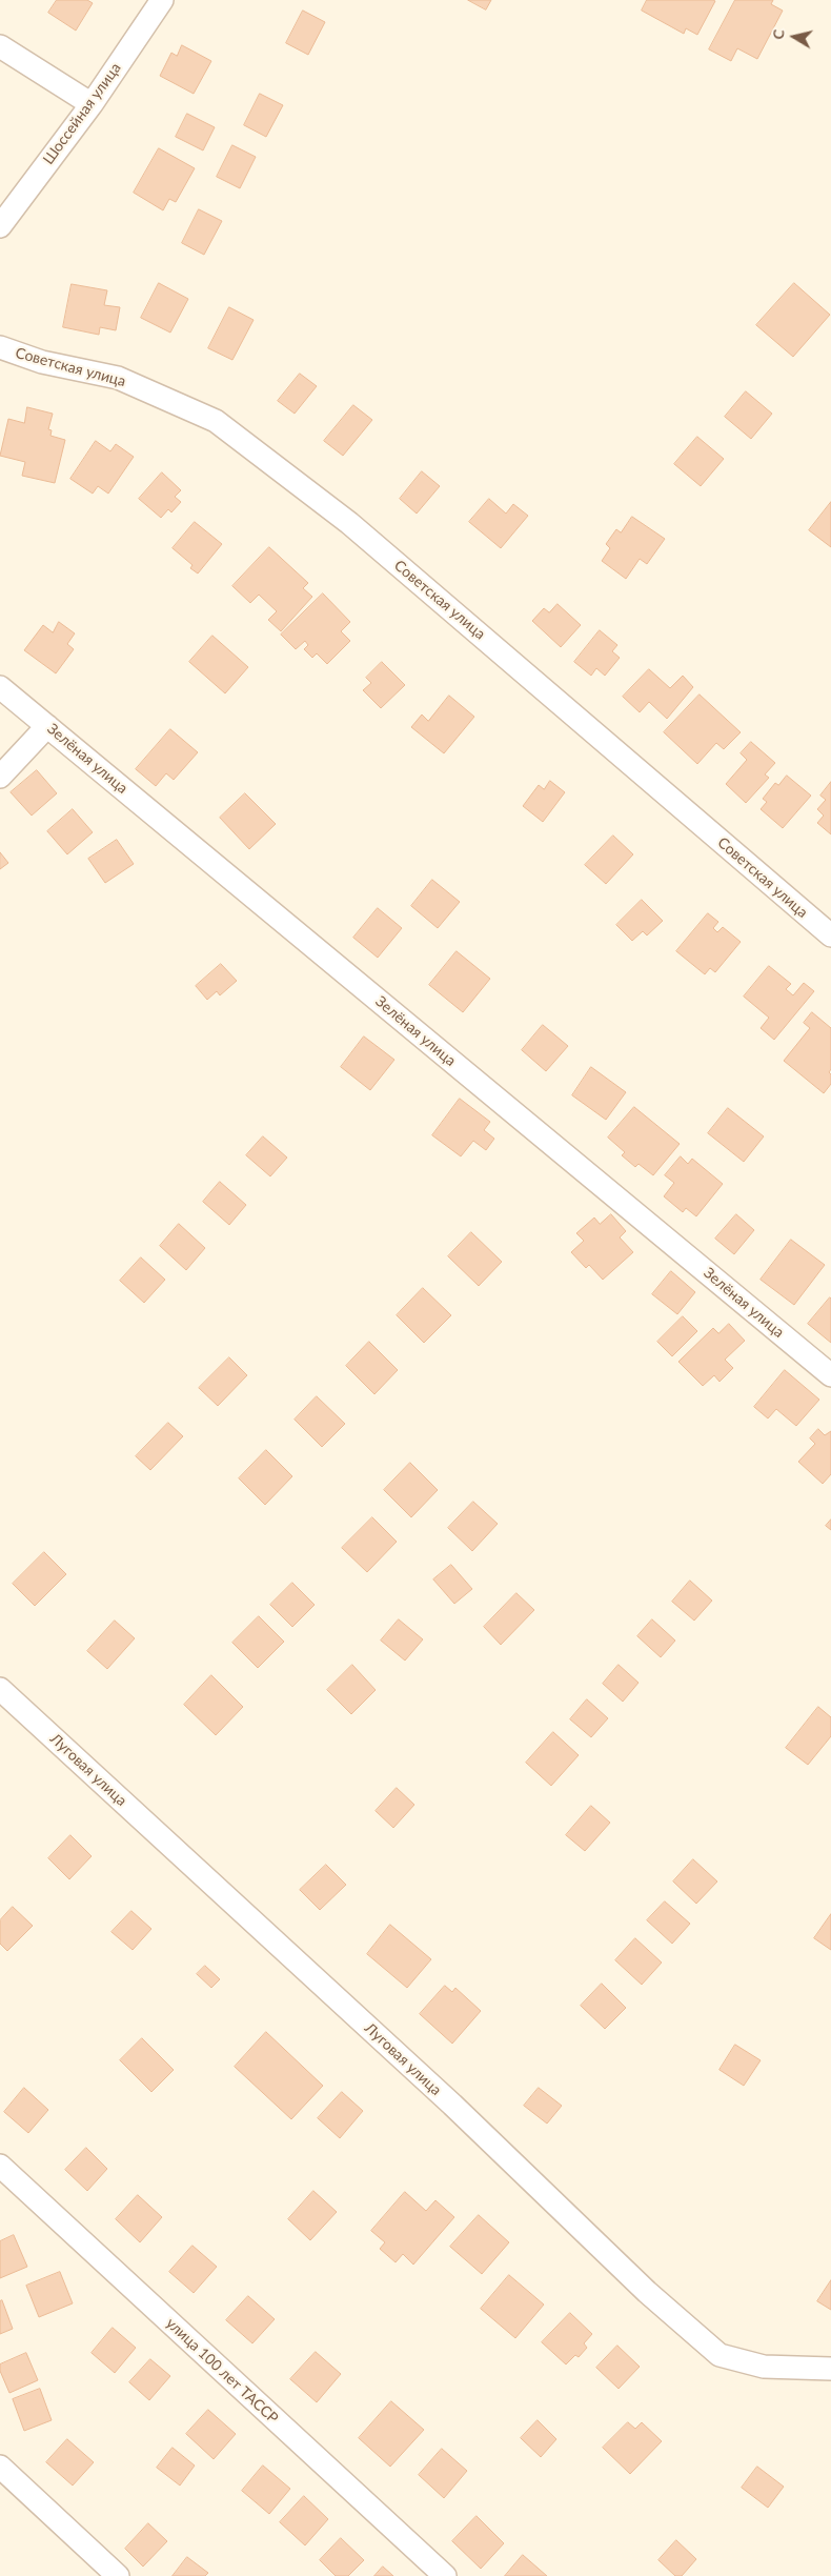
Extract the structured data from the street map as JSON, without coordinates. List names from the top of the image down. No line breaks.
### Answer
{"streets":{"street":["Шоссейная улица","Советская улица","Зелёная улица","Луговая улица","улица 100 лет ТАССР"]},"north":"left"}
